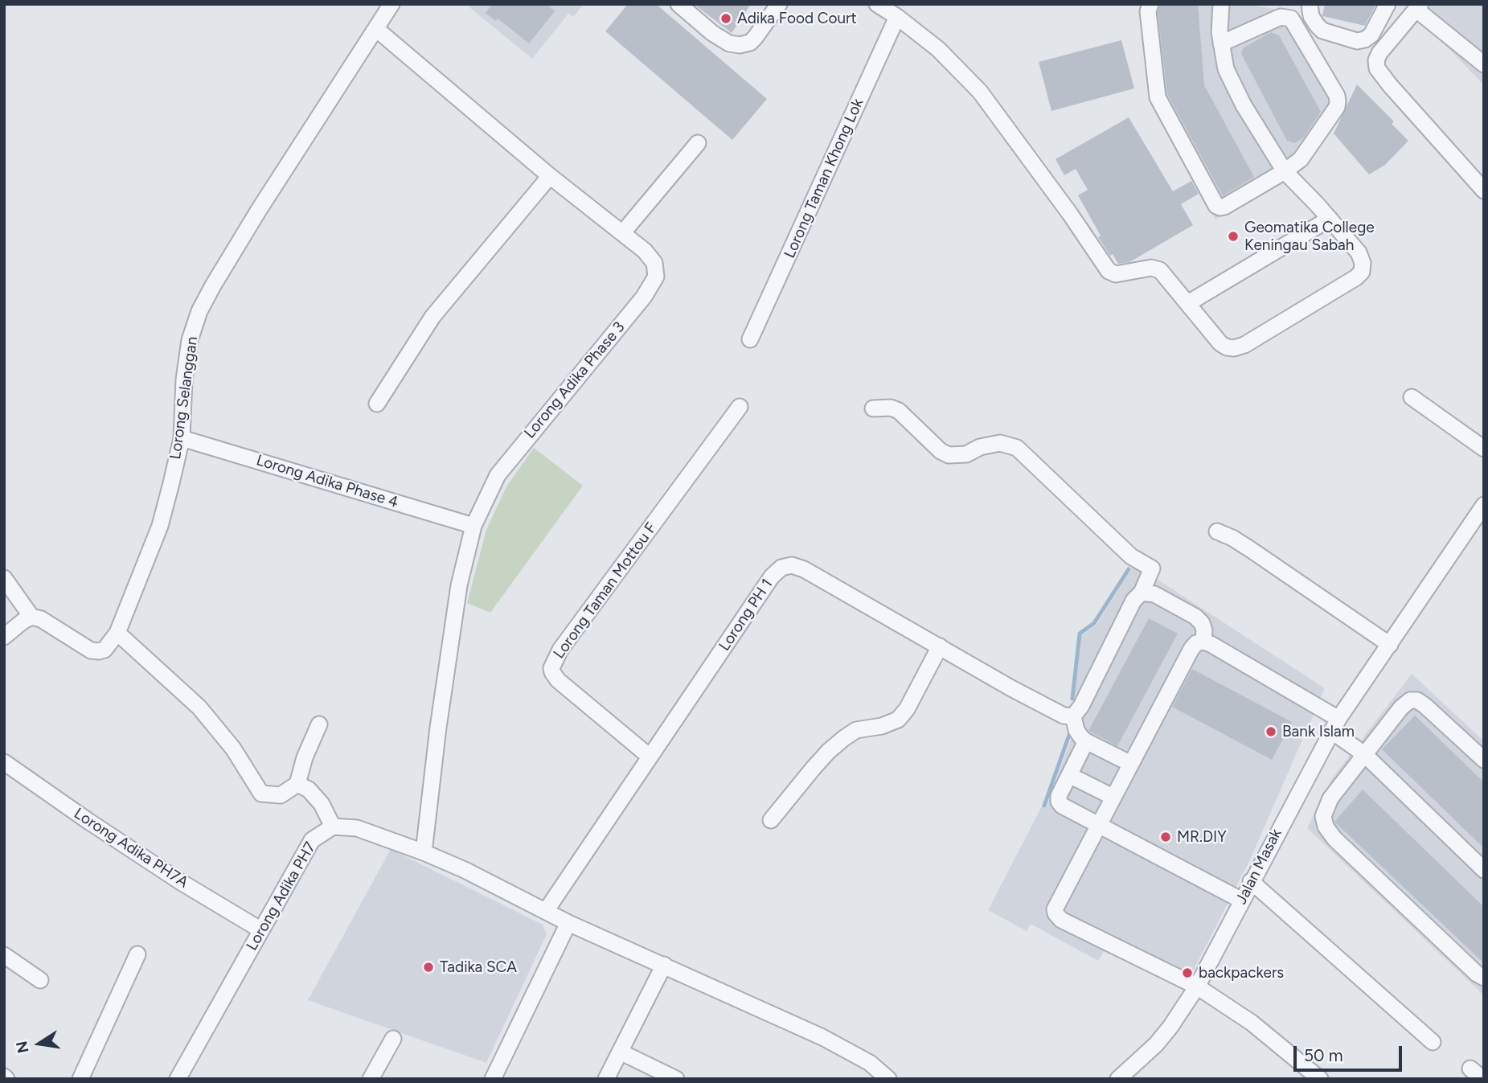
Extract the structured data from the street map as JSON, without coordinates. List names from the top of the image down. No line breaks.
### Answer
{"streets":{"street":["Lorong Taman Khong Lok","Lorong Adika Phase 3","Lorong Selanggan","Lorong Adika Phase 4","Lorong Taman Mottou F","Lorong PH 1","Lorong Adika PH7A","Jalan Masak","Lorong Adika PH7"]},"crossings":[["Lorong Adika Phase 3","Lorong Selanggan"],["Lorong Adika Phase 3","Lorong Adika Phase 4"],["Lorong Selanggan","Lorong Adika Phase 4"],["Lorong Taman Mottou F","Lorong PH 1"],["Lorong Adika PH7A","Lorong Adika PH7"]],"places":["Adika Food Court","Geomatika College Keningau Sabah","Bank Islam","MR.DIY","Tadika SCA","backpackers"],"scale_bar":"50 m","north":"left"}
